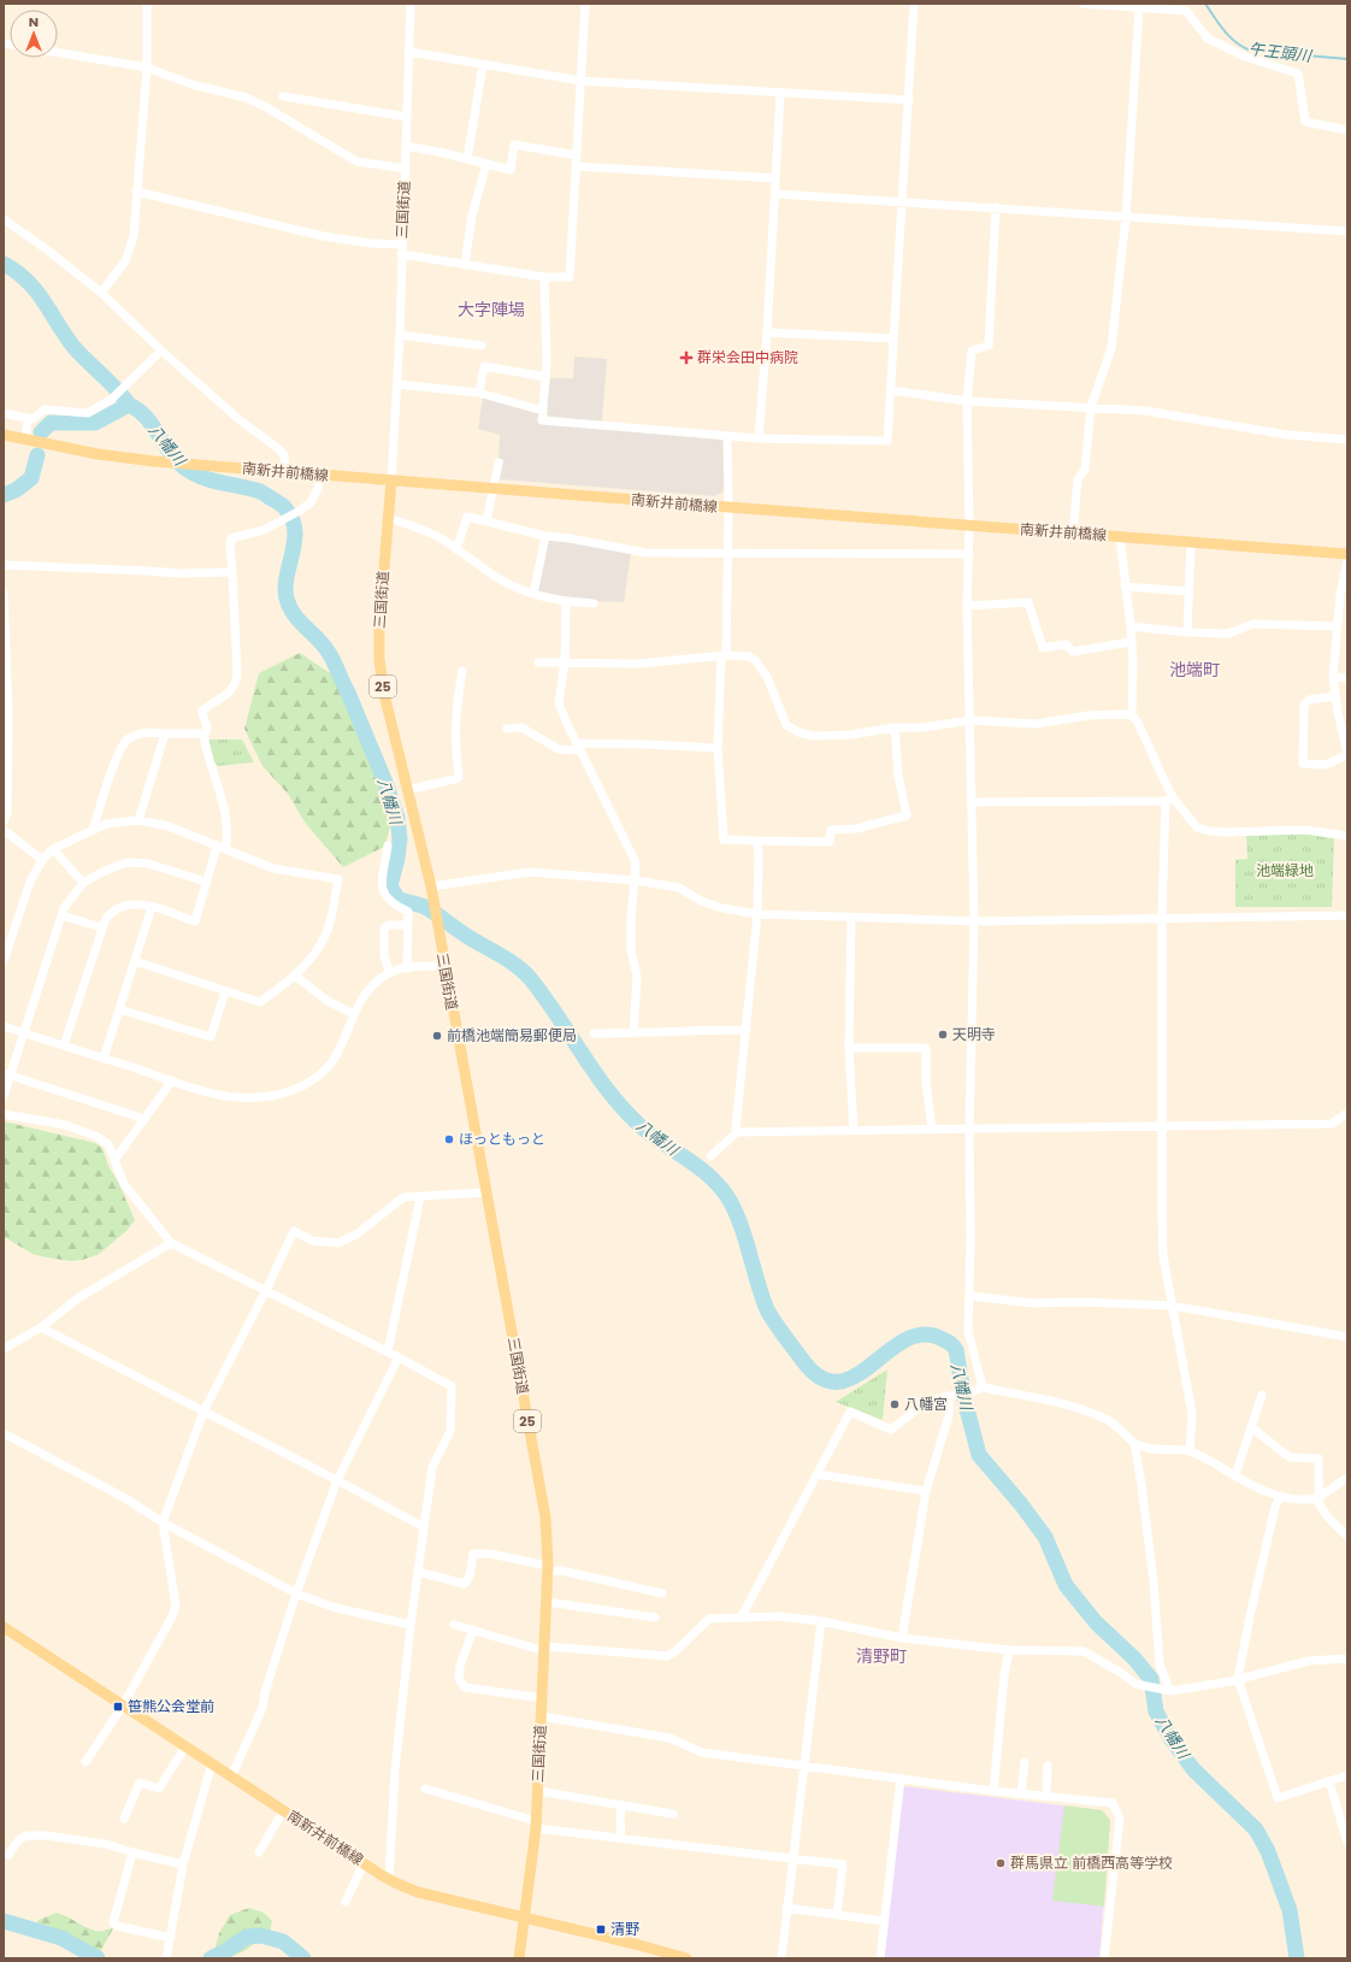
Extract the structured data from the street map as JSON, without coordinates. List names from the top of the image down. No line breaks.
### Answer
{"streets":{"main road":["三国街道","南新井前橋線","25"]},"crossings":[["三国街道","南新井前橋線"]],"districts":["大字陣場","池端町","清野町"],"water":["午王頭川","八幡川"],"parks":["池端緑地"],"places":{"health":["群栄会田中病院"],"other":["天明寺","前橋池端簡易郵便局","ほっともっと","八幡宮","群馬県立 前橋西高等学校"],"transit":["笹熊公会堂前","清野"]},"north":"top"}
